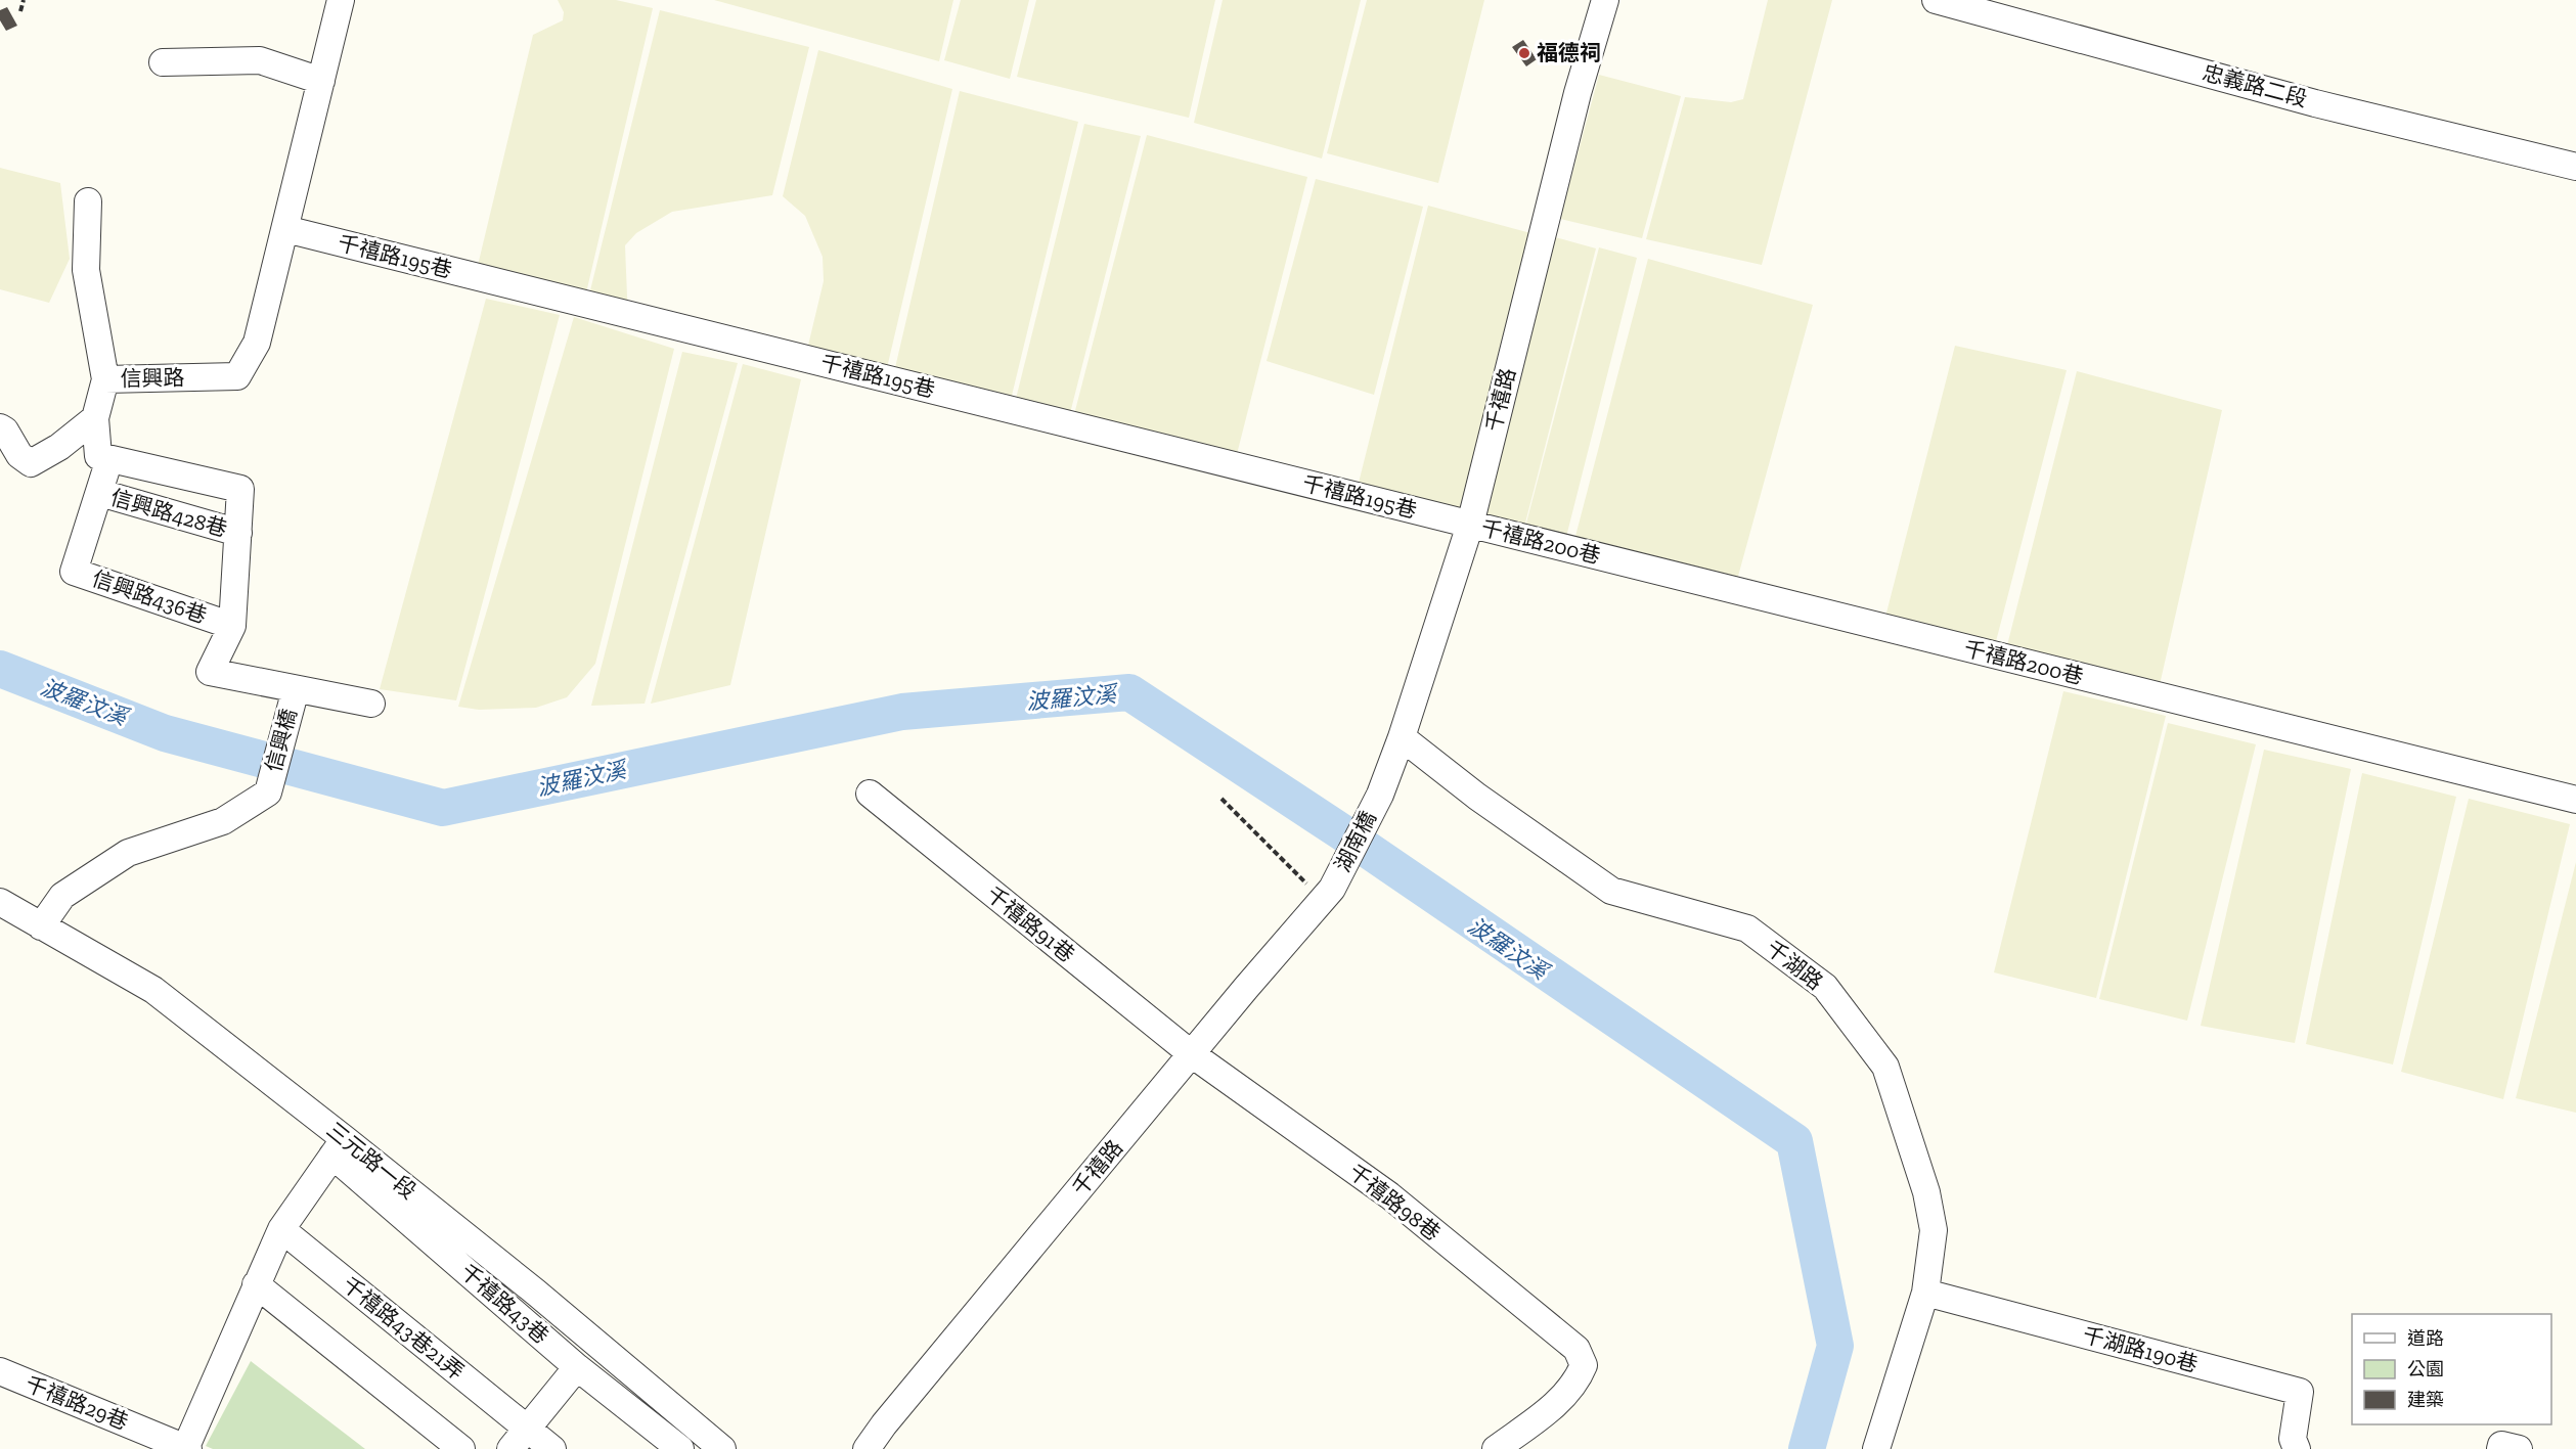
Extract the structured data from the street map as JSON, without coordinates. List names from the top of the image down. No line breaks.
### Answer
{"streets":{"street":["忠義路二段","千禧路195巷","信興路","千禧路","信興路428巷","千禧路200巷","信興路436巷","信興橋","湖南橋","千禧路91巷","千湖路","三元路一段","千禧路98巷","千禧路43巷","千禧路43巷21弄","千湖路190巷","千禧路29巷"]},"crossings":[["千禧路195巷","信興路"],["千禧路195巷","千禧路"],["千禧路195巷","千禧路200巷"],["信興路","信興路436巷"],["千禧路","千禧路200巷"],["千禧路","湖南橋"],["千禧路","千禧路91巷"],["千禧路","千湖路"],["千禧路","千禧路98巷"],["信興路428巷","信興路436巷"],["信興橋","三元路一段"],["千禧路91巷","千禧路98巷"],["千湖路","千湖路190巷"],["三元路一段","千禧路43巷"]],"water":["波羅汶溪"],"places":["福德祠"],"legend":["道路","公園","建築"]}
